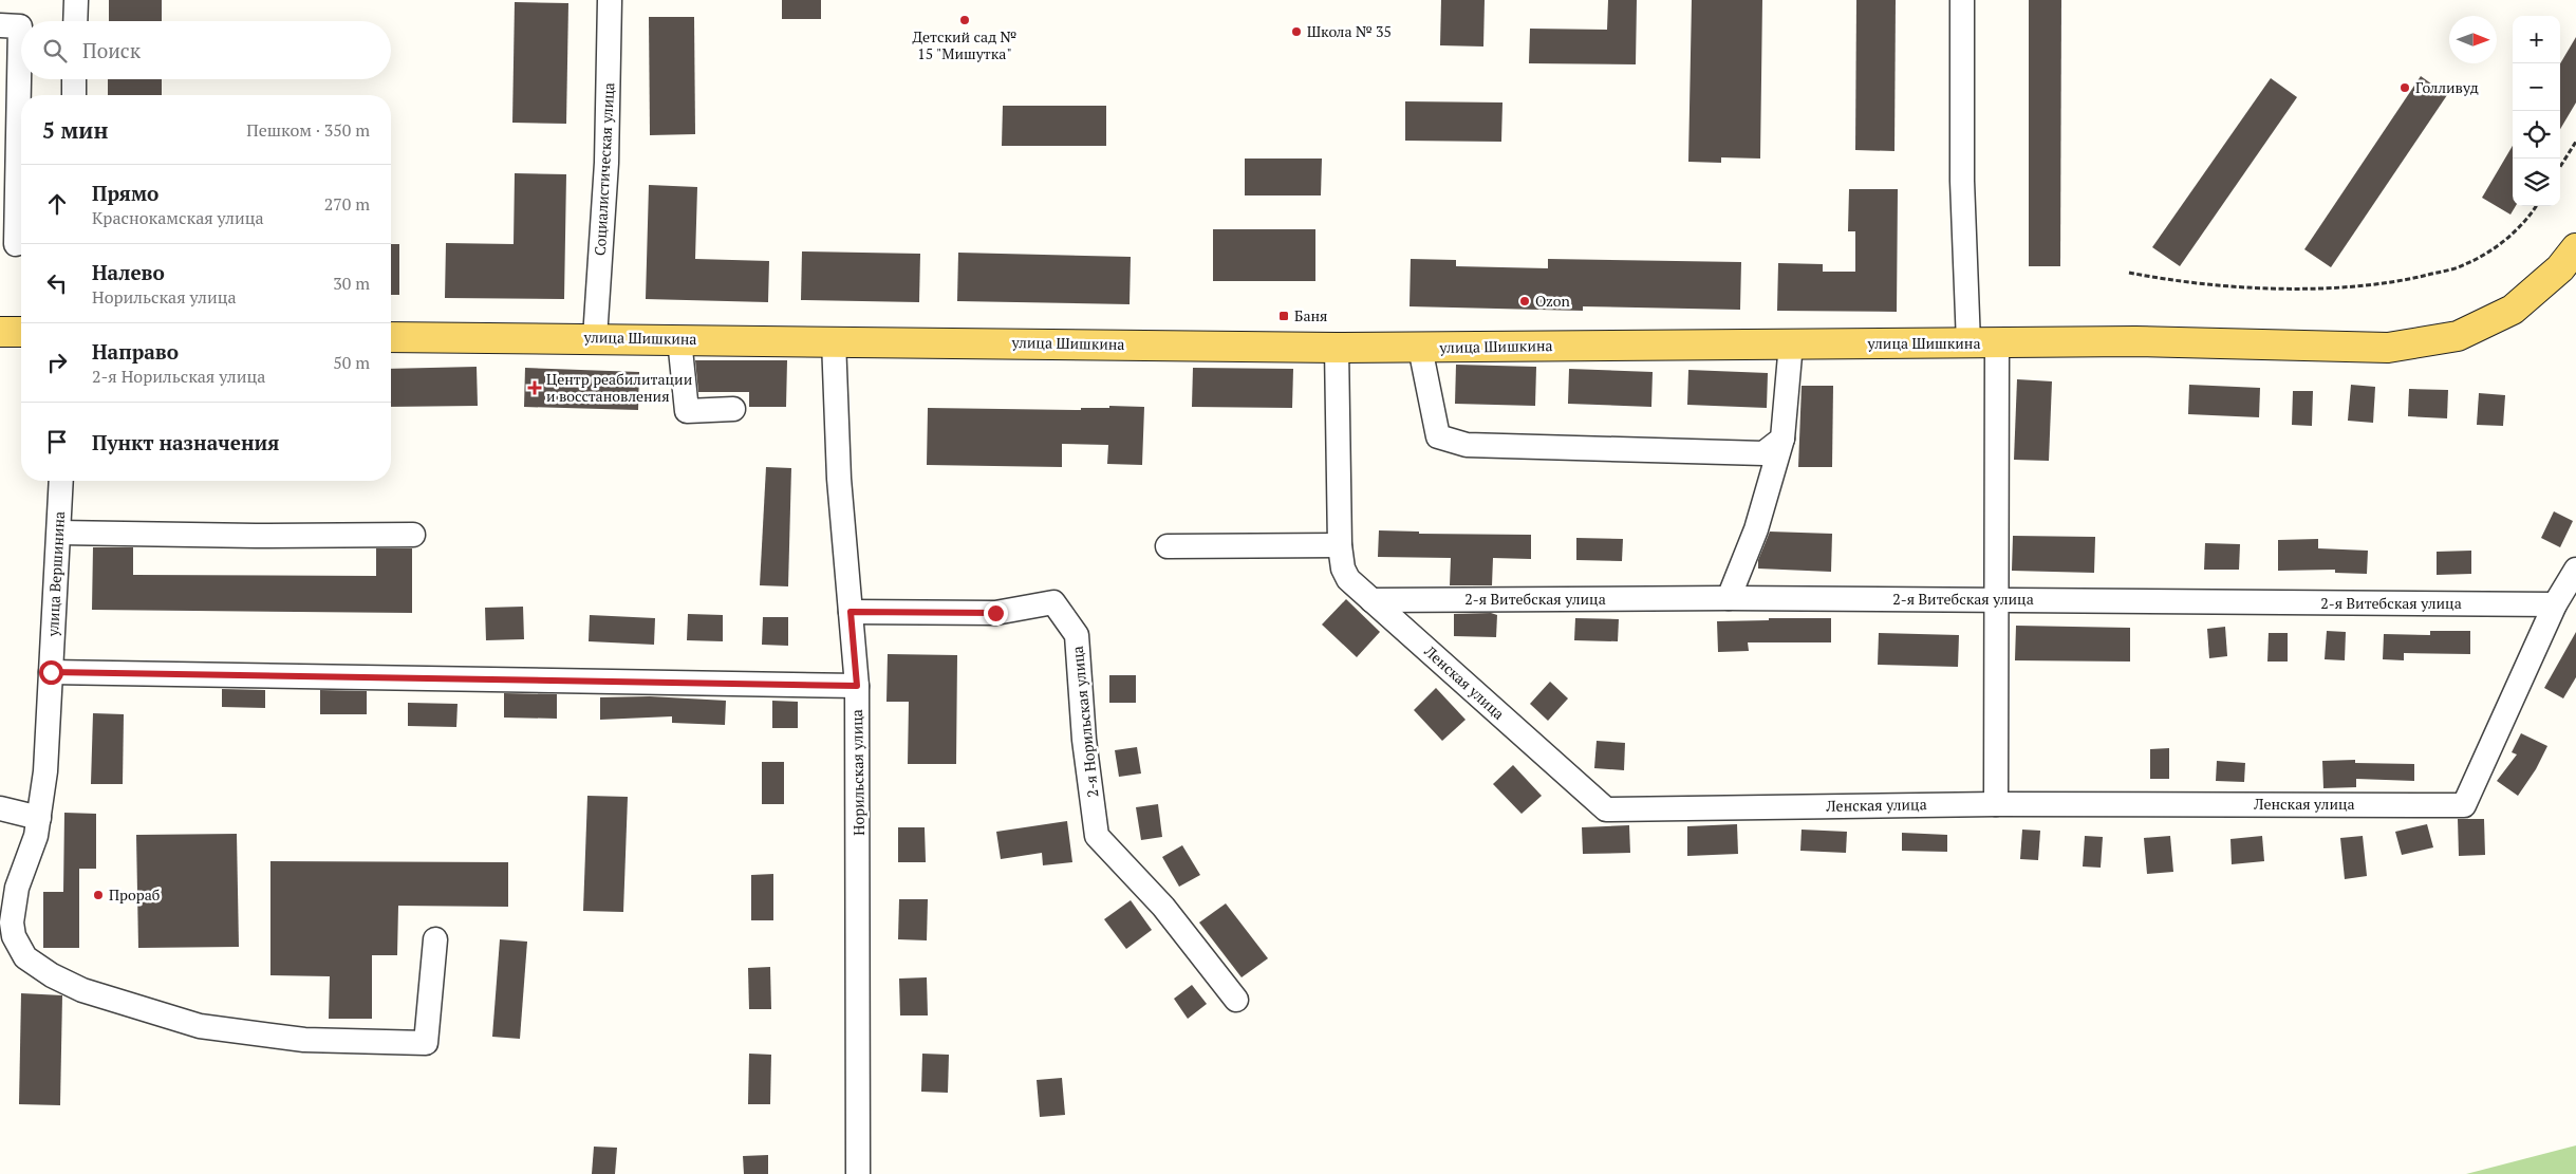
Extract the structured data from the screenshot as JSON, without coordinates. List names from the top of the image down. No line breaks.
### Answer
{"streets":{"main road":["улица Шишкина"],"street":["Социалистическая улица","улица Вершинина","2-я Витебская улица","Ленская улица","2-я Норильская улица","Норильская улица"]},"crossings":[["Социалистическая улица","улица Шишкина"],["улица Шишкина","Ленская улица"],["улица Шишкина","Норильская улица"],["2-я Витебская улица","Ленская улица"],["2-я Норильская улица","Норильская улица"]],"places":{"other":["Детский сад № 15 \"Мишутка\"","Школа № 35","Голливуд","Ozon","Прораб"],"transit":["Баня"],"health":["Центр реабилитации и восстановления"]},"north":"right","page":{"map_buttons":["+","−"],"search":"Поиск","heading":["5 мин","Пешком · 350 m"],"list":[["Прямо","Краснокамская улица","270 m"],["Налево","Норильская улица","30 m"],["Направо","2-я Норильская улица","50 m"],"Пункт назначения"]}}
